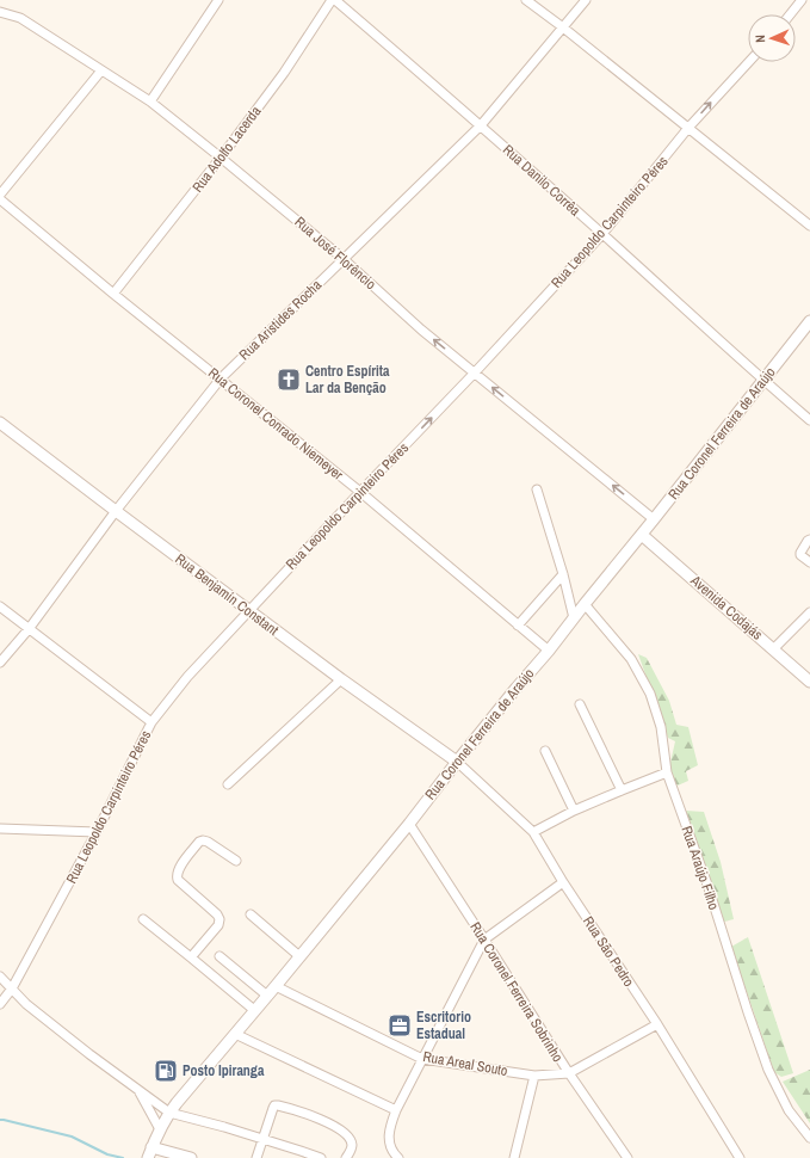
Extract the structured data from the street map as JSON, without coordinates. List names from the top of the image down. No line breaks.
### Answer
{"streets":{"street":["Rua Adolfo Lacerda","Rua Danilo Corrêa","Rua Leopoldo Carpinteiro Péres","Rua José Florêncio","Rua Aristides Rocha","Rua Coronel Conrado Niemeyer","Rua Coronel Ferreira de Araújo","Rua Benjamín Constant","Avenida Codajás","Rua Araújo Filho","Rua São Pedro","Rua Coronel Ferreira Sobrinho","Rua Areal Souto"]},"crossings":[["Rua Adolfo Lacerda","Rua José Florêncio"],["Rua Adolfo Lacerda","Rua Coronel Conrado Niemeyer"],["Rua Danilo Corrêa","Rua Leopoldo Carpinteiro Péres"],["Rua Danilo Corrêa","Rua Aristides Rocha"],["Rua Danilo Corrêa","Rua Coronel Ferreira de Araújo"],["Rua Leopoldo Carpinteiro Péres","Rua José Florêncio"],["Rua Leopoldo Carpinteiro Péres","Rua Coronel Conrado Niemeyer"],["Rua Leopoldo Carpinteiro Péres","Rua Benjamín Constant"],["Rua José Florêncio","Rua Aristides Rocha"],["Rua José Florêncio","Rua Coronel Ferreira de Araújo"],["Rua Aristides Rocha","Rua Coronel Conrado Niemeyer"],["Rua Aristides Rocha","Rua Benjamín Constant"],["Rua Coronel Conrado Niemeyer","Rua Coronel Ferreira de Araújo"],["Rua Coronel Ferreira de Araújo","Rua Benjamín Constant"],["Rua Coronel Ferreira de Araújo","Avenida Codajás"],["Rua Coronel Ferreira de Araújo","Rua Araújo Filho"],["Rua Coronel Ferreira de Araújo","Rua São Pedro"],["Rua Coronel Ferreira de Araújo","Rua Coronel Ferreira Sobrinho"],["Rua Coronel Ferreira de Araújo","Rua Areal Souto"],["Rua Benjamín Constant","Rua São Pedro"],["Rua São Pedro","Rua Areal Souto"],["Rua Coronel Ferreira Sobrinho","Rua Areal Souto"]],"one_way":["Rua José Florêncio"],"places":{"church":["Centro Espírita Lar da Benção"],"office":["Escritorio Estadual"],"fuel station":["Posto Ipiranga"]},"north":"left"}
